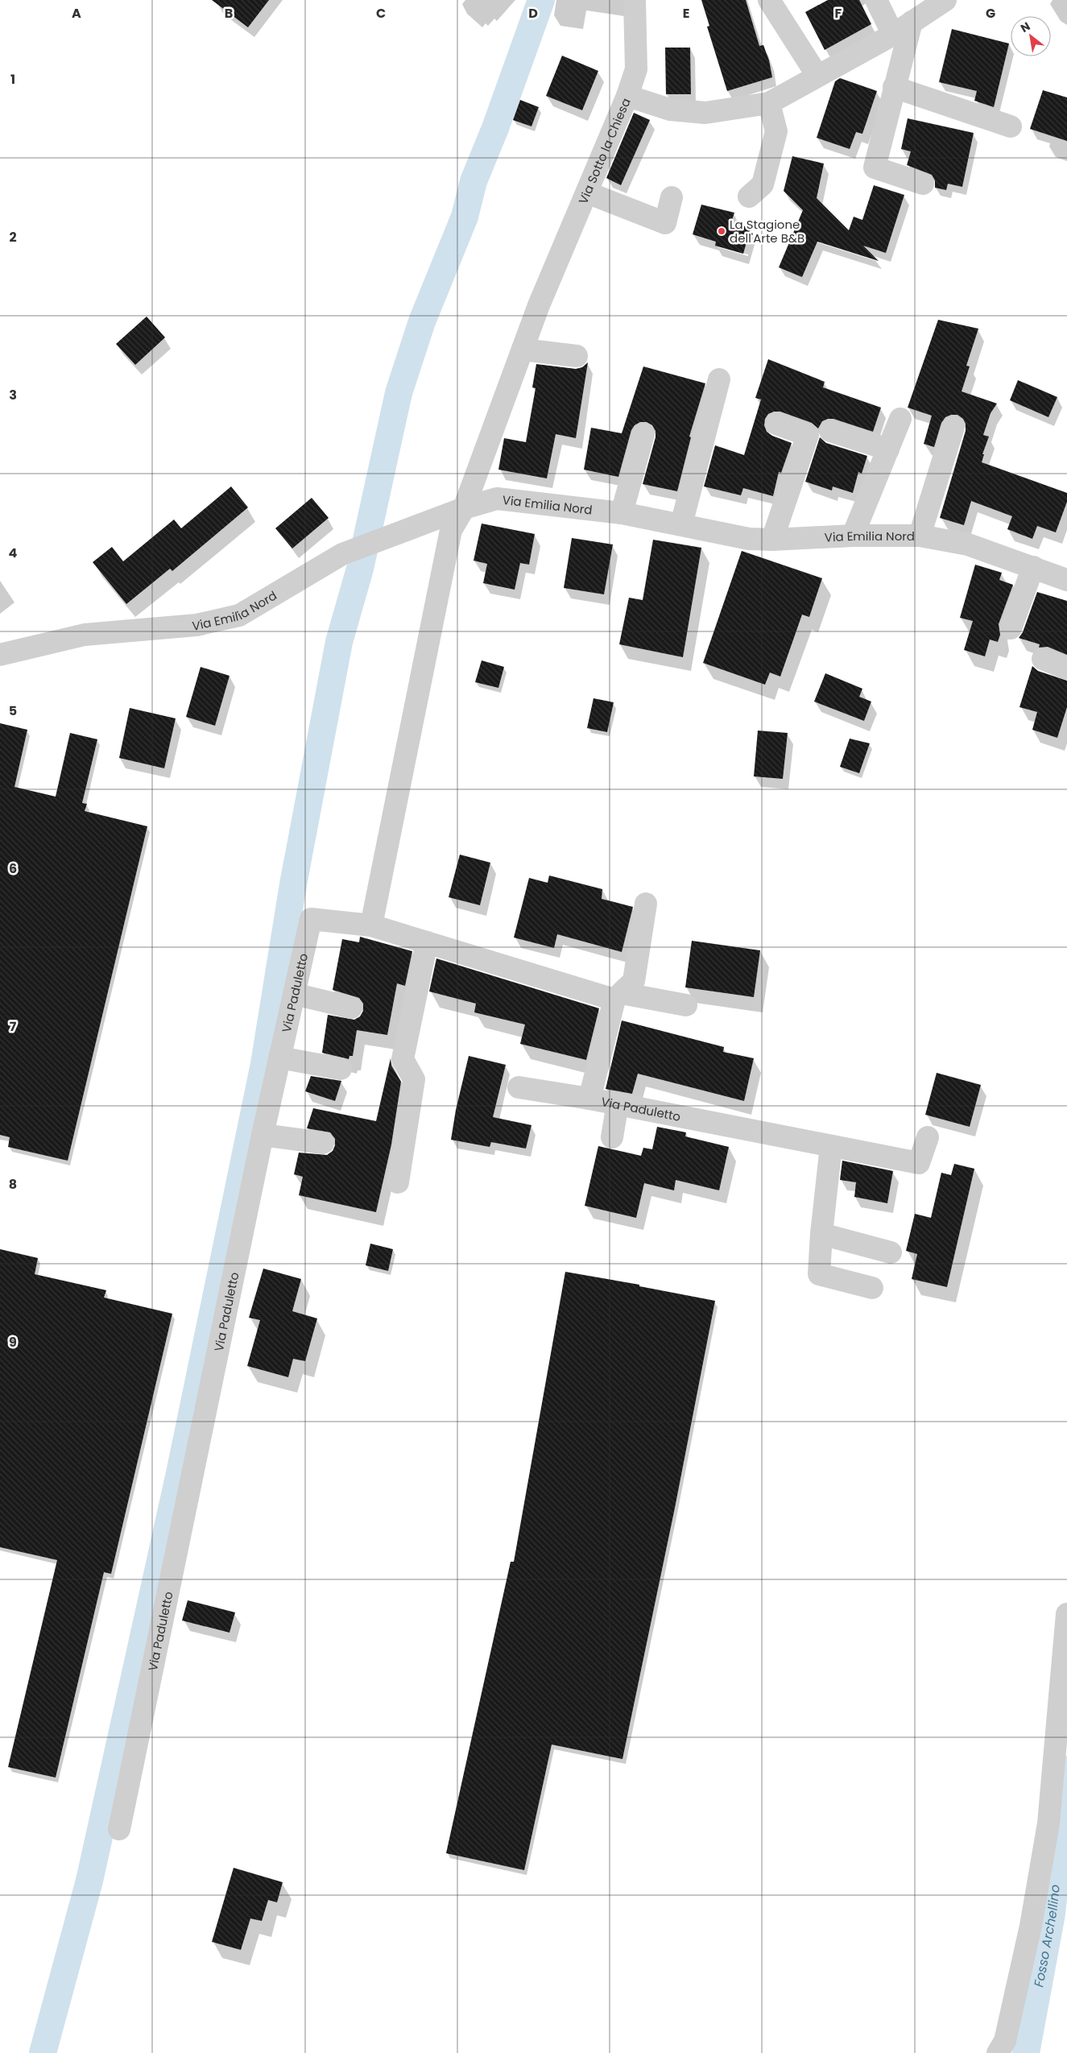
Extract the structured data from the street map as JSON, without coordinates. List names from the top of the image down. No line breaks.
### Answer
{"streets":{"street":["Via Sotto la Chiesa","Via Emilia Nord","Via Paduletto"]},"crossings":[["Via Sotto la Chiesa","Via Emilia Nord"],["Via Sotto la Chiesa","Via Paduletto"]],"water":["Fosso Archellino"],"places":["La Stagione dell'Arte B&B"],"north":"top left","grid":{"columns":["A","B","C","D","E","F","G"],"rows":["1","2","3","4","5","6","7","8","9"]}}
